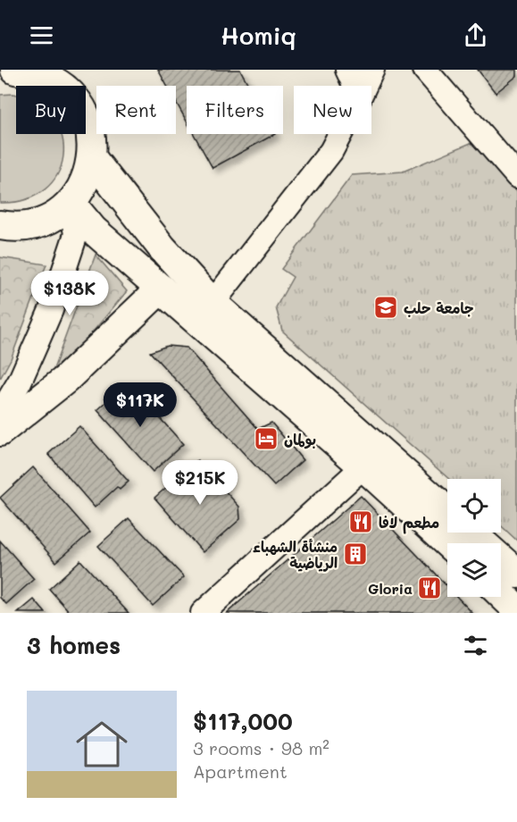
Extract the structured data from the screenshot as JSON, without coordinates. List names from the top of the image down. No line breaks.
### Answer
{"places":{"school or university":["جامعة حلب"],"hotel":["بولمان"],"restaurant":["مطعم لافا","Gloria"],"building":["منشأة الشهباء الرياضية"]},"page":{"header":"Homiq","chip":["Buy","Rent","Filters","New"],"price":["$138K","$117K","$215K"],"heading":"3 homes","list":[{"name":"$117,000","note":"3 rooms · 98 m² · Apartment"}]}}
